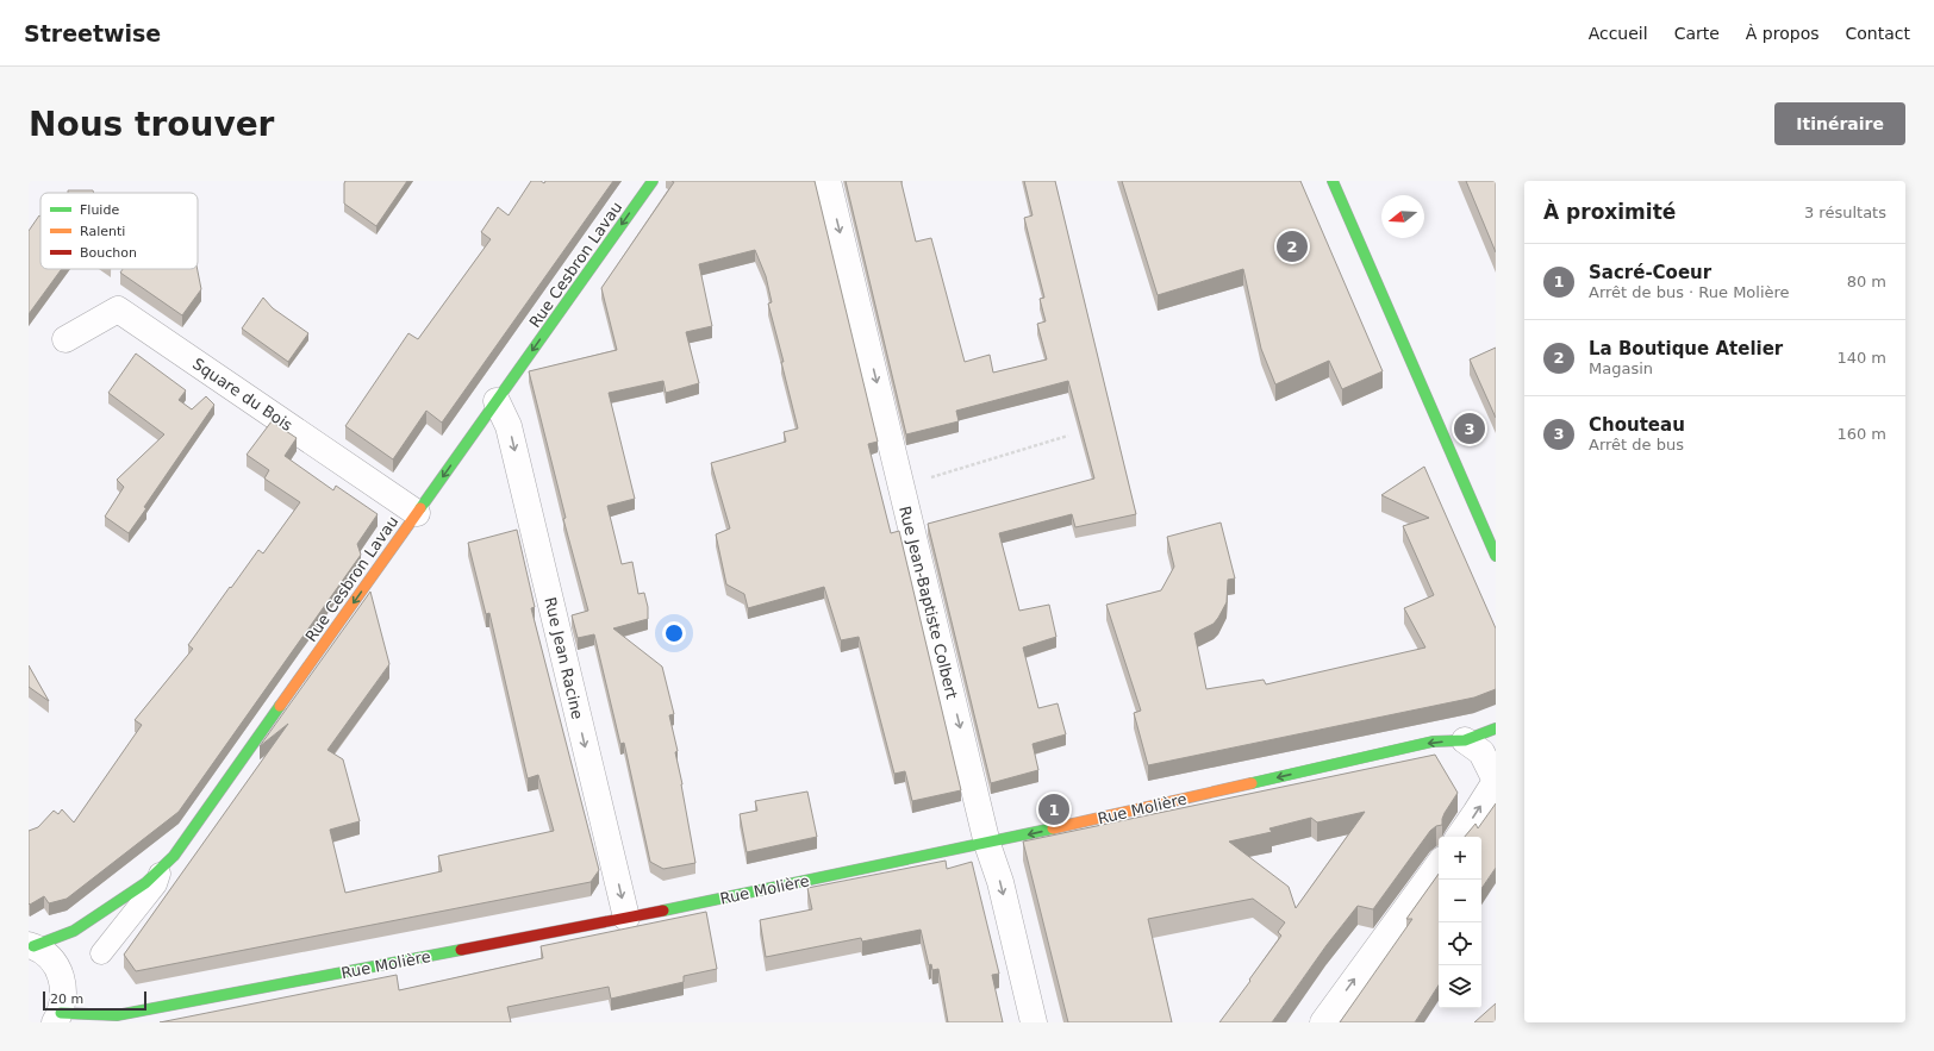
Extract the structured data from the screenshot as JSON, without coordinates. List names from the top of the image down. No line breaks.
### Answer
{"streets":{"street":["Rue Cesbron Lavau","Square du Bois","Rue Jean-Baptiste Colbert","Rue Jean Racine","Rue Molière"]},"crossings":[["Rue Cesbron Lavau","Square du Bois"],["Rue Cesbron Lavau","Rue Jean Racine"],["Rue Jean-Baptiste Colbert","Rue Molière"],["Rue Jean Racine","Rue Molière"]],"one_way":["Rue Cesbron Lavau","Rue Jean-Baptiste Colbert","Rue Jean Racine"],"legend":["Fluide","Ralenti","Bouchon"],"scale_bar":"20 m","north":"left","page":{"header":"Streetwise","nav":["Accueil","Carte","À propos","Contact"],"buttons":"Itinéraire","title":"Nous trouver","heading":["À proximité","3 résultats"],"pins":["2","3","1"],"list":[{"mark":"1","name":"Sacré-Coeur","note":"Arrêt de bus · Rue Molière","value":"80 m"},{"mark":"2","name":"La Boutique Atelier","note":"Magasin","value":"140 m"},{"mark":"3","name":"Chouteau","note":"Arrêt de bus","value":"160 m"}],"map_buttons":["+","−"],"scale":"20 m"}}
